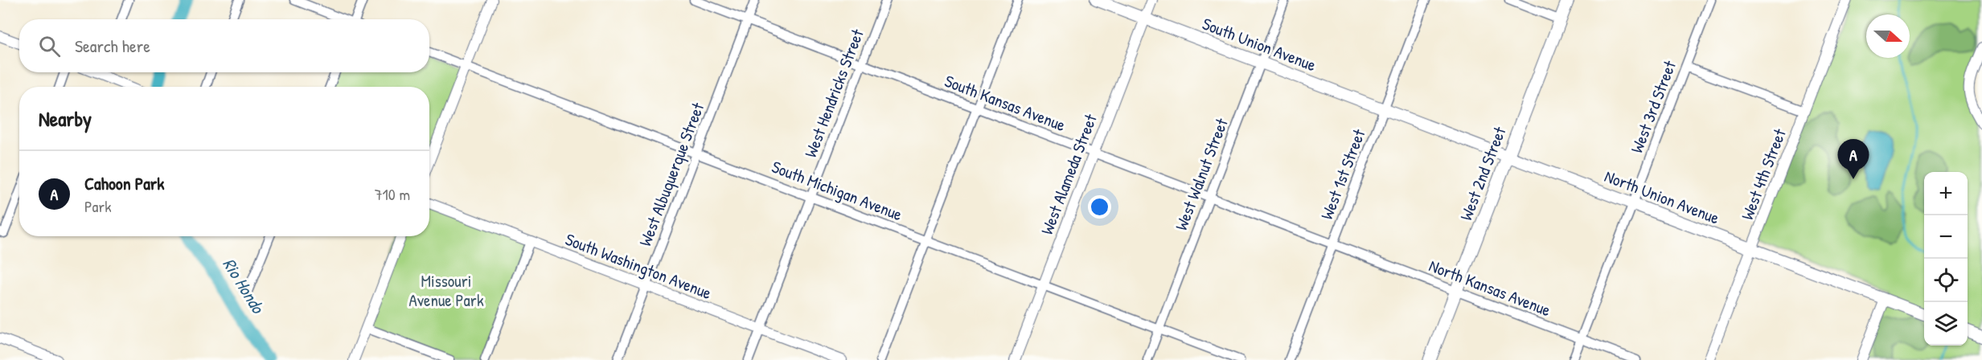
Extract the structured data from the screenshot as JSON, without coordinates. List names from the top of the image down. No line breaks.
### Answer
{"streets":{"main road":["South Union Avenue","West 2nd Street","North Union Avenue"],"street":["West Hendricks Street","South Kansas Avenue","West 3rd Street","West Albuquerque Street","West Alameda Street","West Walnut Street","West 1st Street","West 4th Street","South Michigan Avenue","South Washington Avenue","North Kansas Avenue"]},"crossings":[["South Union Avenue","West Alameda Street"],["South Union Avenue","West Walnut Street"],["South Union Avenue","West 1st Street"],["South Union Avenue","North Union Avenue"],["West Hendricks Street","South Kansas Avenue"],["West Hendricks Street","South Michigan Avenue"],["West Hendricks Street","South Washington Avenue"],["South Kansas Avenue","West Albuquerque Street"],["South Kansas Avenue","West Alameda Street"],["South Kansas Avenue","West Walnut Street"],["South Kansas Avenue","West 1st Street"],["South Kansas Avenue","North Kansas Avenue"],["West 3rd Street","North Union Avenue"],["West 3rd Street","North Kansas Avenue"],["West 2nd Street","North Union Avenue"],["West 2nd Street","North Kansas Avenue"],["West Albuquerque Street","South Michigan Avenue"],["West Albuquerque Street","South Washington Avenue"],["West Alameda Street","South Michigan Avenue"],["West Walnut Street","South Michigan Avenue"],["West 1st Street","North Union Avenue"],["West 1st Street","North Kansas Avenue"],["West 4th Street","North Union Avenue"]],"water":["Rio Hondo"],"parks":["Missouri Avenue Park"],"north":"right","page":{"search":"Search here","heading":"Nearby","pins":"A","list":[{"mark":"A","name":"Cahoon Park","note":"Park","value":"710 m"}],"map_buttons":["+","−"]}}
